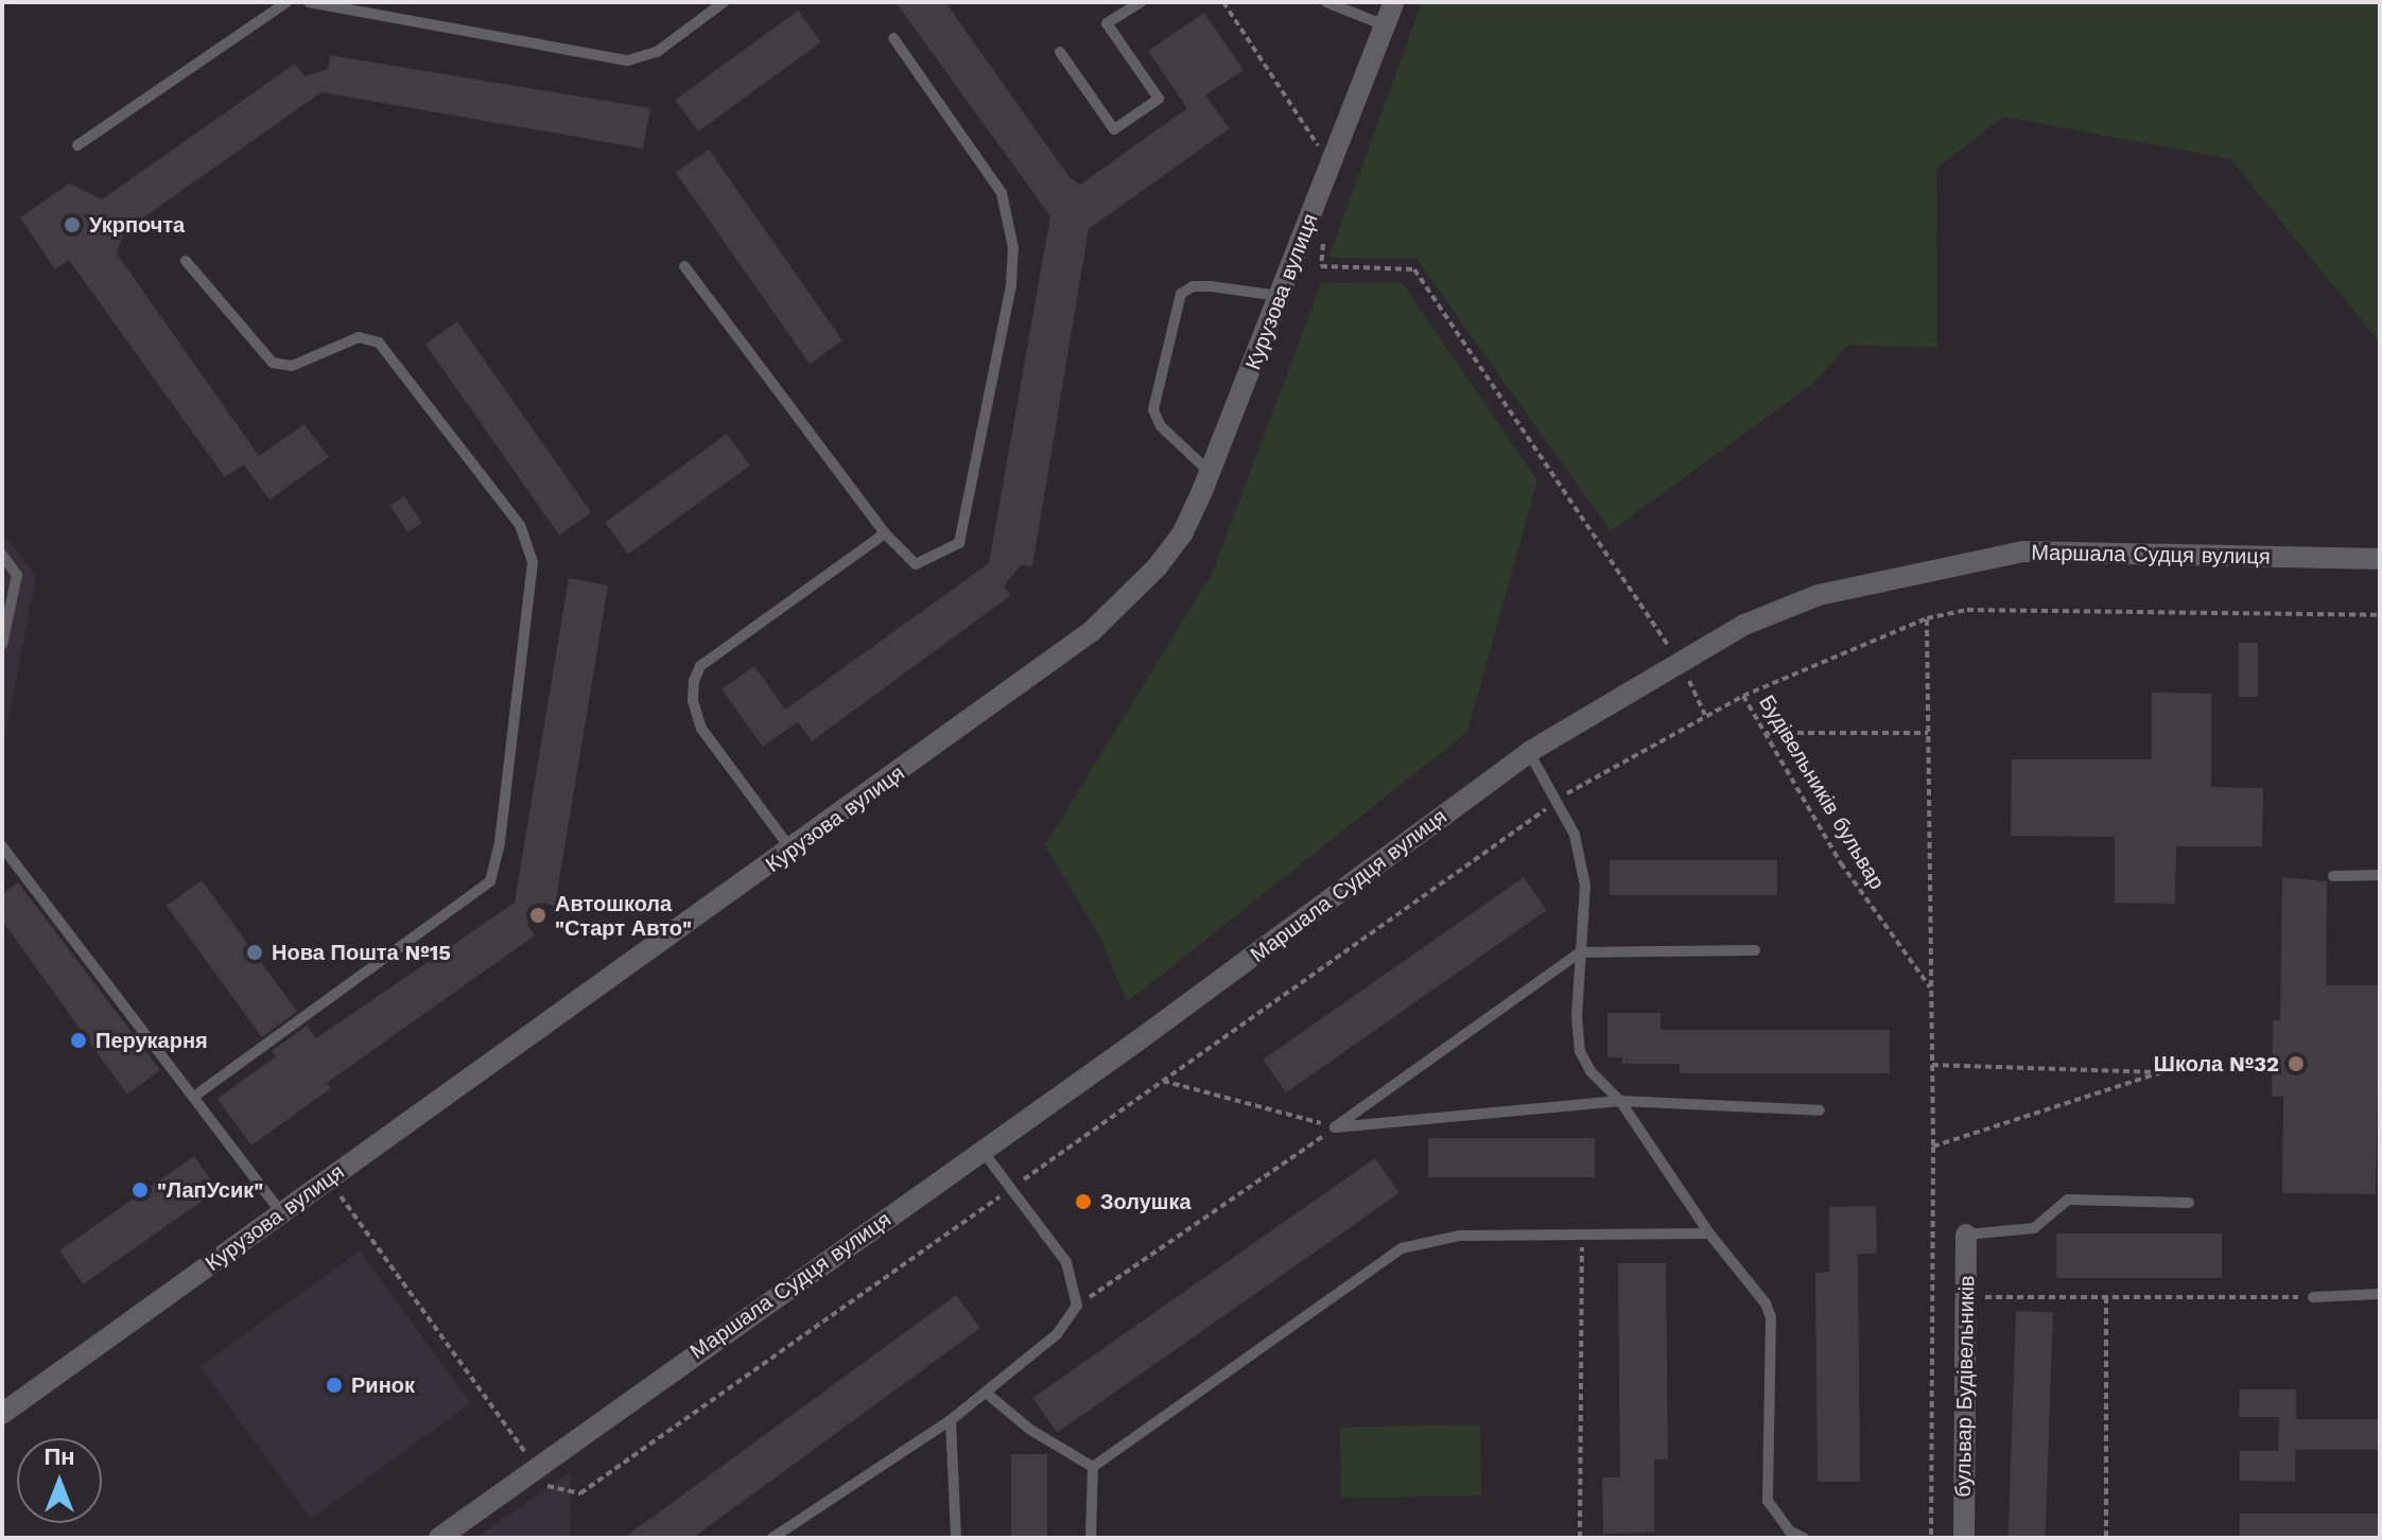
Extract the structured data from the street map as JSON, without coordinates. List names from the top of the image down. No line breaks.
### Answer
{"streets":{"street":["Курузова вулиця","Маршала Судця вулиця","бульвар Будівельників"],"path":["Будівельників бульвар"]},"places":["Укрпочта","Автошкола \"Старт Авто\"","Нова Пошта №15","Перукарня","Школа №32","\"ЛапУсик\"","Золушка","Ринок"],"north":"top"}
